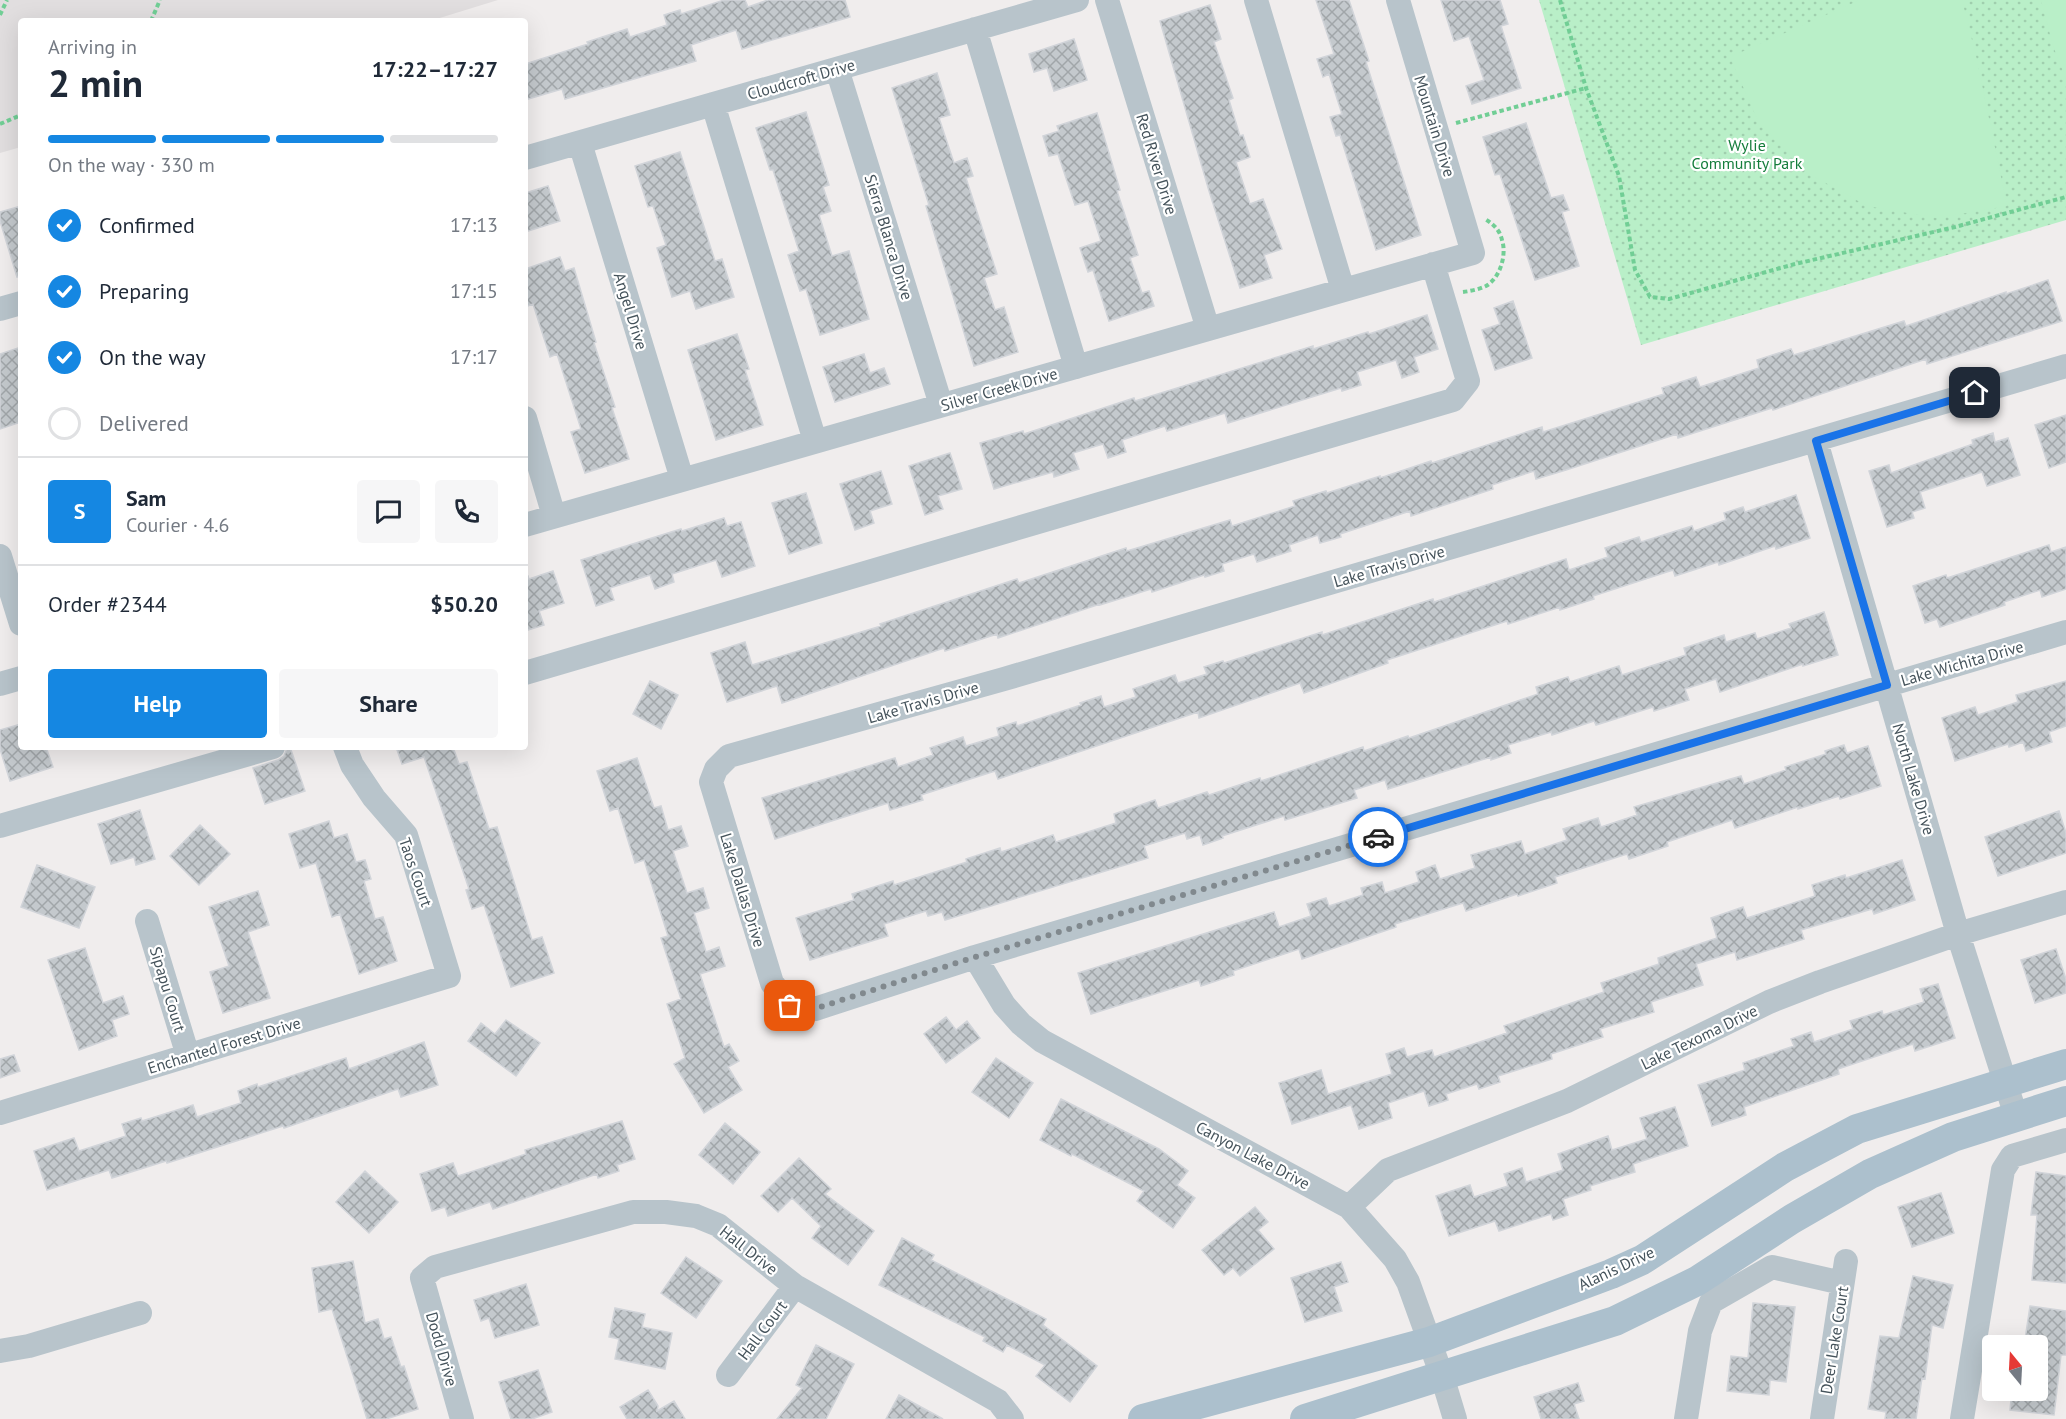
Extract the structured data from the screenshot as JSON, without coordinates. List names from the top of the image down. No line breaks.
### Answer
{"streets":{"main road":["Alanis Drive"],"street":["Cloudcroft Drive","Mountain Drive","Red River Drive","Sierra Blanca Drive","Angel Drive","Silver Creek Drive","Lake Travis Drive","Lake Wichita Drive","North Lake Drive","Taos Court","Lake Dallas Drive","Sipapu Court","Lake Texoma Drive","Enchanted Forest Drive","Canyon Lake Drive","Hall Drive","Hall Court","Deer Lake Court","Dodd Drive"]},"crossings":[["Cloudcroft Drive","Sierra Blanca Drive"],["Cloudcroft Drive","Angel Drive"],["Mountain Drive","Silver Creek Drive"],["Red River Drive","Silver Creek Drive"],["Sierra Blanca Drive","Silver Creek Drive"],["Angel Drive","Silver Creek Drive"],["Lake Travis Drive","North Lake Drive"],["Lake Travis Drive","Lake Dallas Drive"],["Lake Wichita Drive","North Lake Drive"],["Lake Wichita Drive","Lake Dallas Drive"],["Lake Wichita Drive","Canyon Lake Drive"],["North Lake Drive","Lake Texoma Drive"],["North Lake Drive","Alanis Drive"],["Taos Court","Enchanted Forest Drive"],["Sipapu Court","Enchanted Forest Drive"],["Lake Texoma Drive","Canyon Lake Drive"],["Canyon Lake Drive","Alanis Drive"],["Hall Drive","Hall Court"],["Hall Drive","Dodd Drive"]],"parks":["Wylie Community Park"],"north":"top","page":{"heading":["2 min","Arriving in","17:22–17:27"],"panel":["Sam","Courier · 4.6","Order #2344","$50.20"],"bar":"On the way · 330 m","list":[["Confirmed","17:13"],["Preparing","17:15"],["On the way","17:17"],"Delivered"],"round":"S","buttons":["Help","Share"]}}
